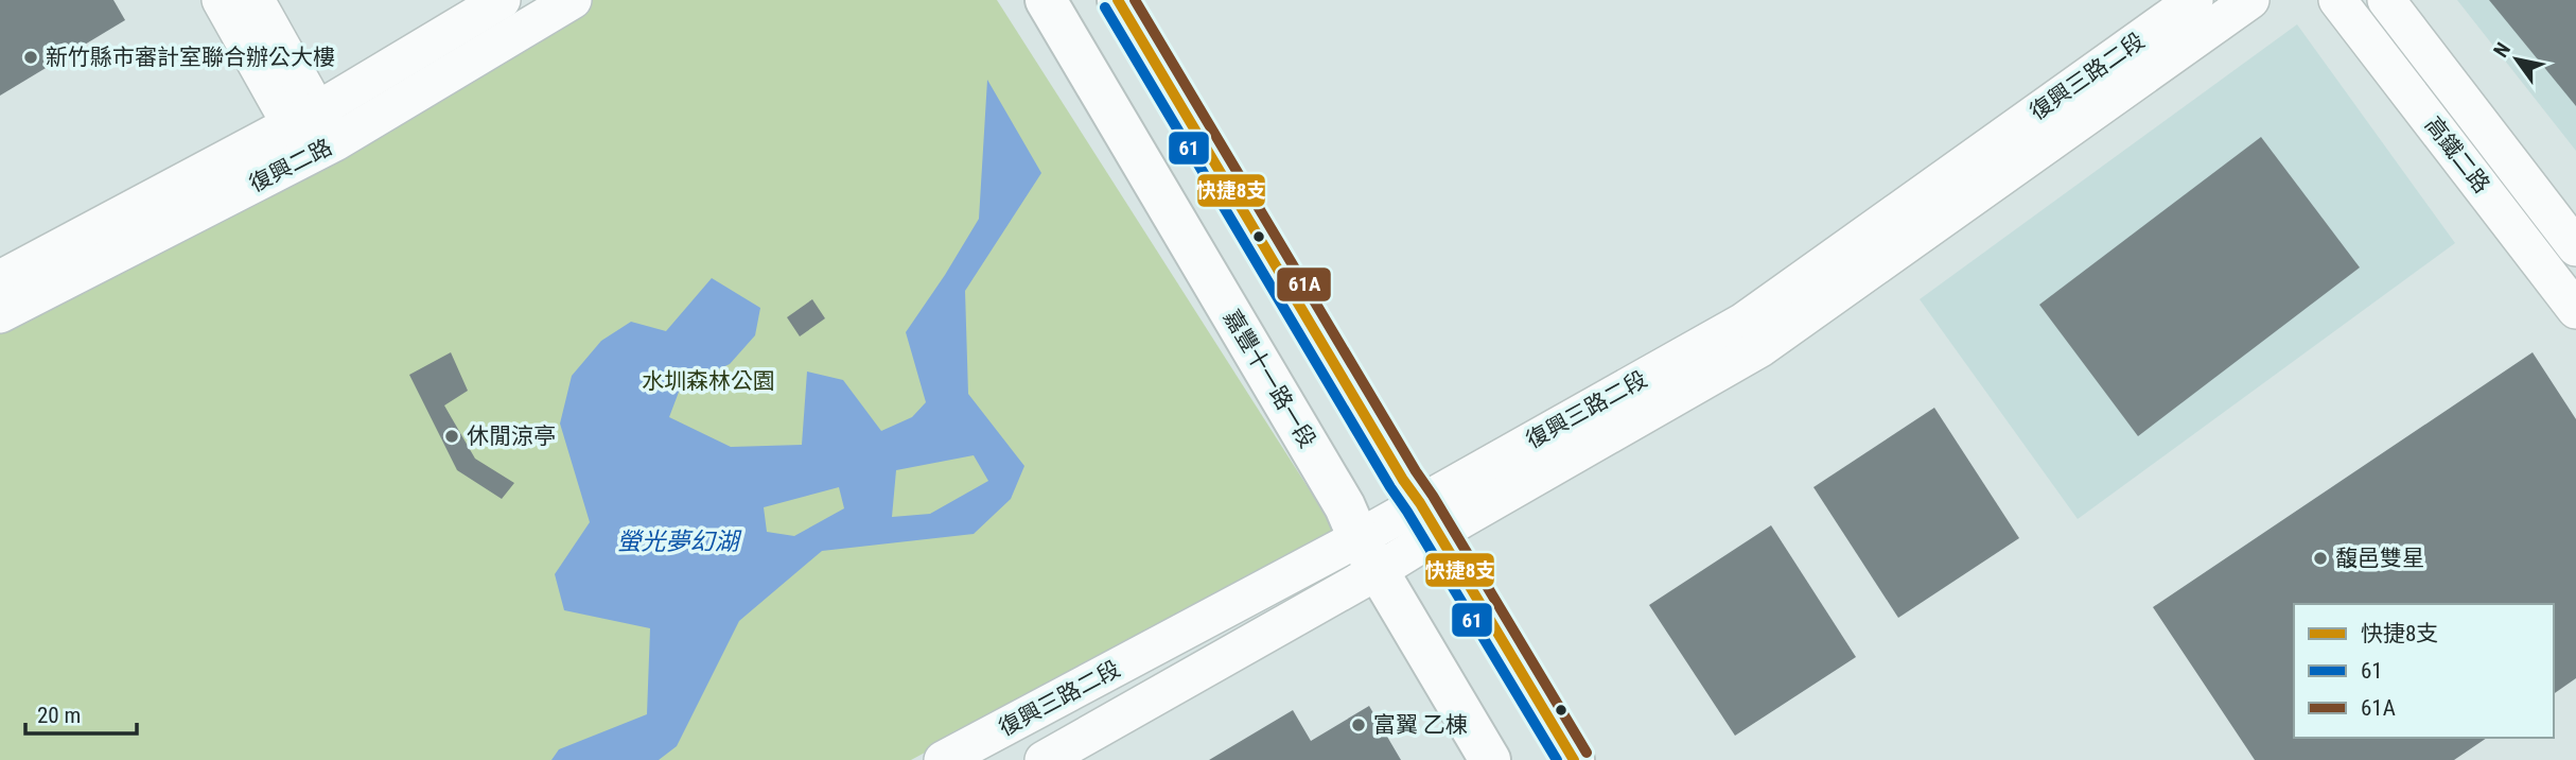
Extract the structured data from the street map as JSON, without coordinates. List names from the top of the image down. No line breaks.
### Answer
{"streets":{"street":["復興三路二段","高鐵二路","復興二路","嘉豐十一路一段"]},"crossings":[["復興三路二段","嘉豐十一路一段"]],"water":["螢光夢幻湖"],"parks":["水圳森林公園"],"places":["新竹縣市審計室聯合辦公大樓","休閒涼亭","馥邑雙星","富翼 乙棟"],"lines":["transit line 快捷8支","transit line 61A","transit line 61"],"legend":["快捷8支","61","61A"],"scale_bar":"20 m","north":"top left"}
